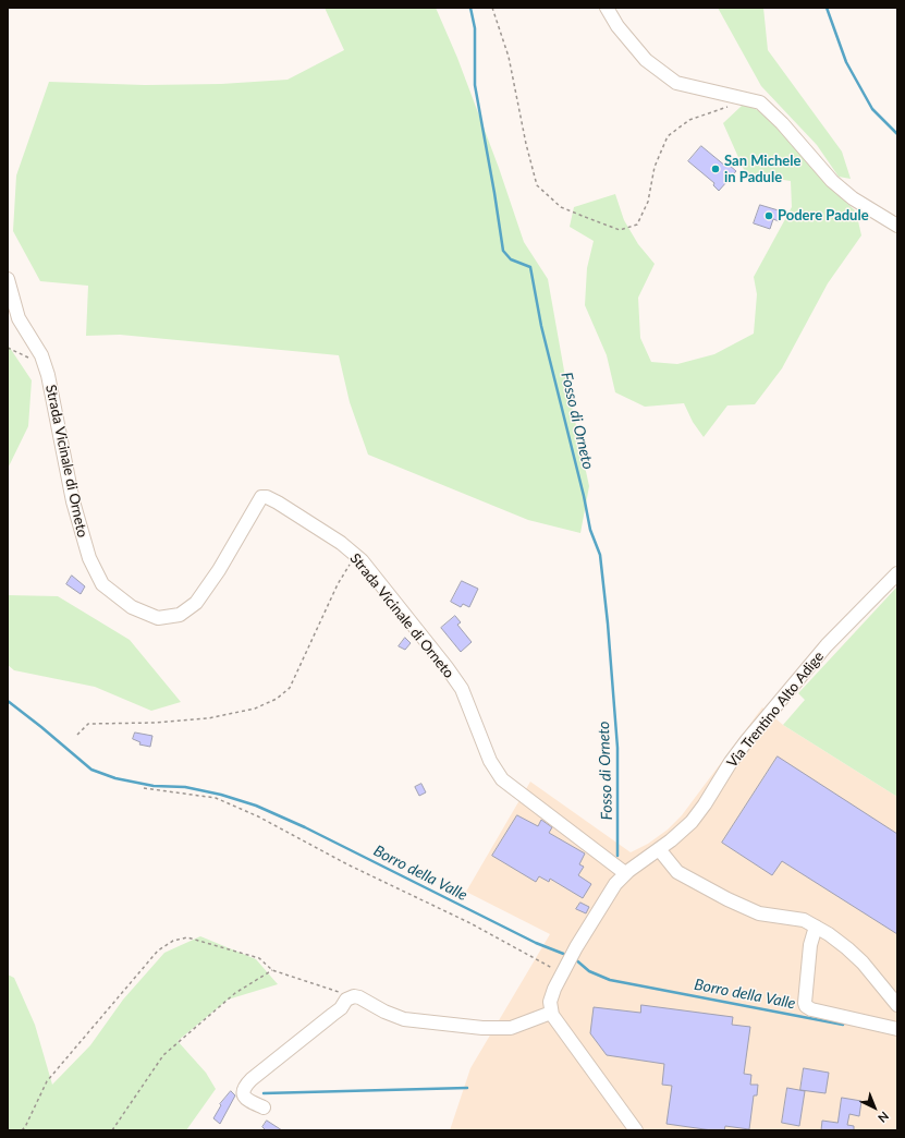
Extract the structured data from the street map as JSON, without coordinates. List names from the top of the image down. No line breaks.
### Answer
{"streets":{"street":["Strada Vicinale di Orneto","Via Trentino Alto Adige"]},"crossings":[["Strada Vicinale di Orneto","Via Trentino Alto Adige"]],"water":["Fosso di Orneto","Borro della Valle"],"places":["San Michele in Padule","Podere Padule"],"north":"bottom right"}
